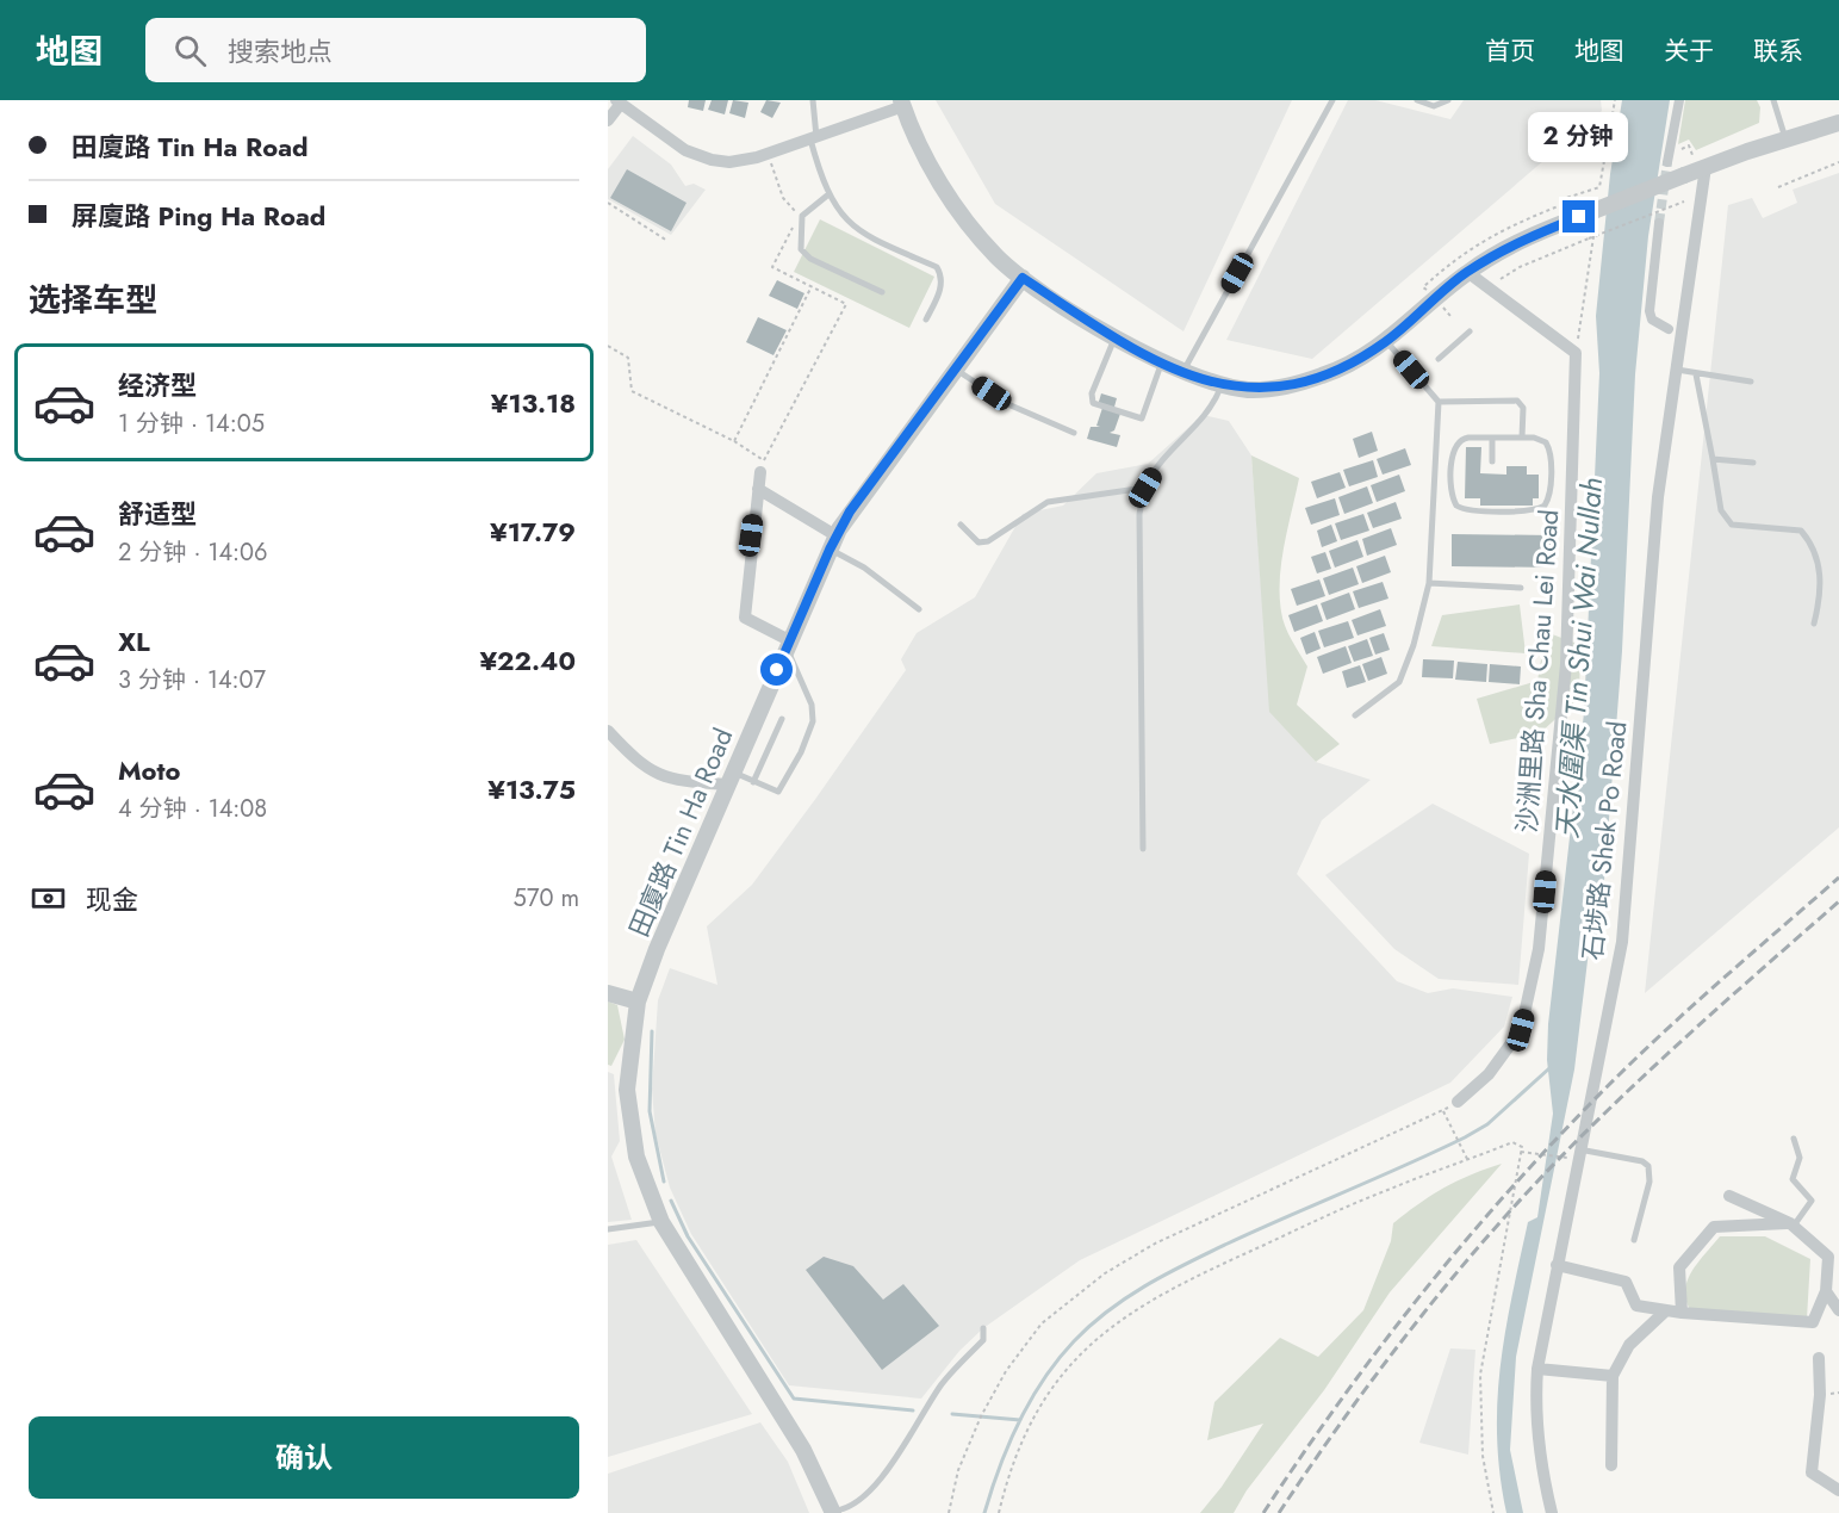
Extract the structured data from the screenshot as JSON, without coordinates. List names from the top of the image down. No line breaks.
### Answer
{"streets":{"street":["沙洲里路 Sha Chau Lei Road","田廈路 Tin Ha Road","石埗路 Shek Po Road"]},"water":["天水圍渠 Tin Shui Wai Nullah"],"page":{"header":"地图","search":"搜索地点","nav":["首页","地图","关于","联系"],"banner":["田廈路 Tin Ha Road","屏廈路 Ping Ha Road"],"bubble":"2 分钟","heading":"选择车型","list":[{"name":"经济型","note":"1 分钟 · 14:05","value":"¥13.18"},{"name":"舒适型","note":"2 分钟 · 14:06","value":"¥17.79"},{"name":"XL","note":"3 分钟 · 14:07","value":"¥22.40"},{"name":"Moto","note":"4 分钟 · 14:08","value":"¥13.75"}],"pay":["现金","570 m"],"buttons":"确认"}}
